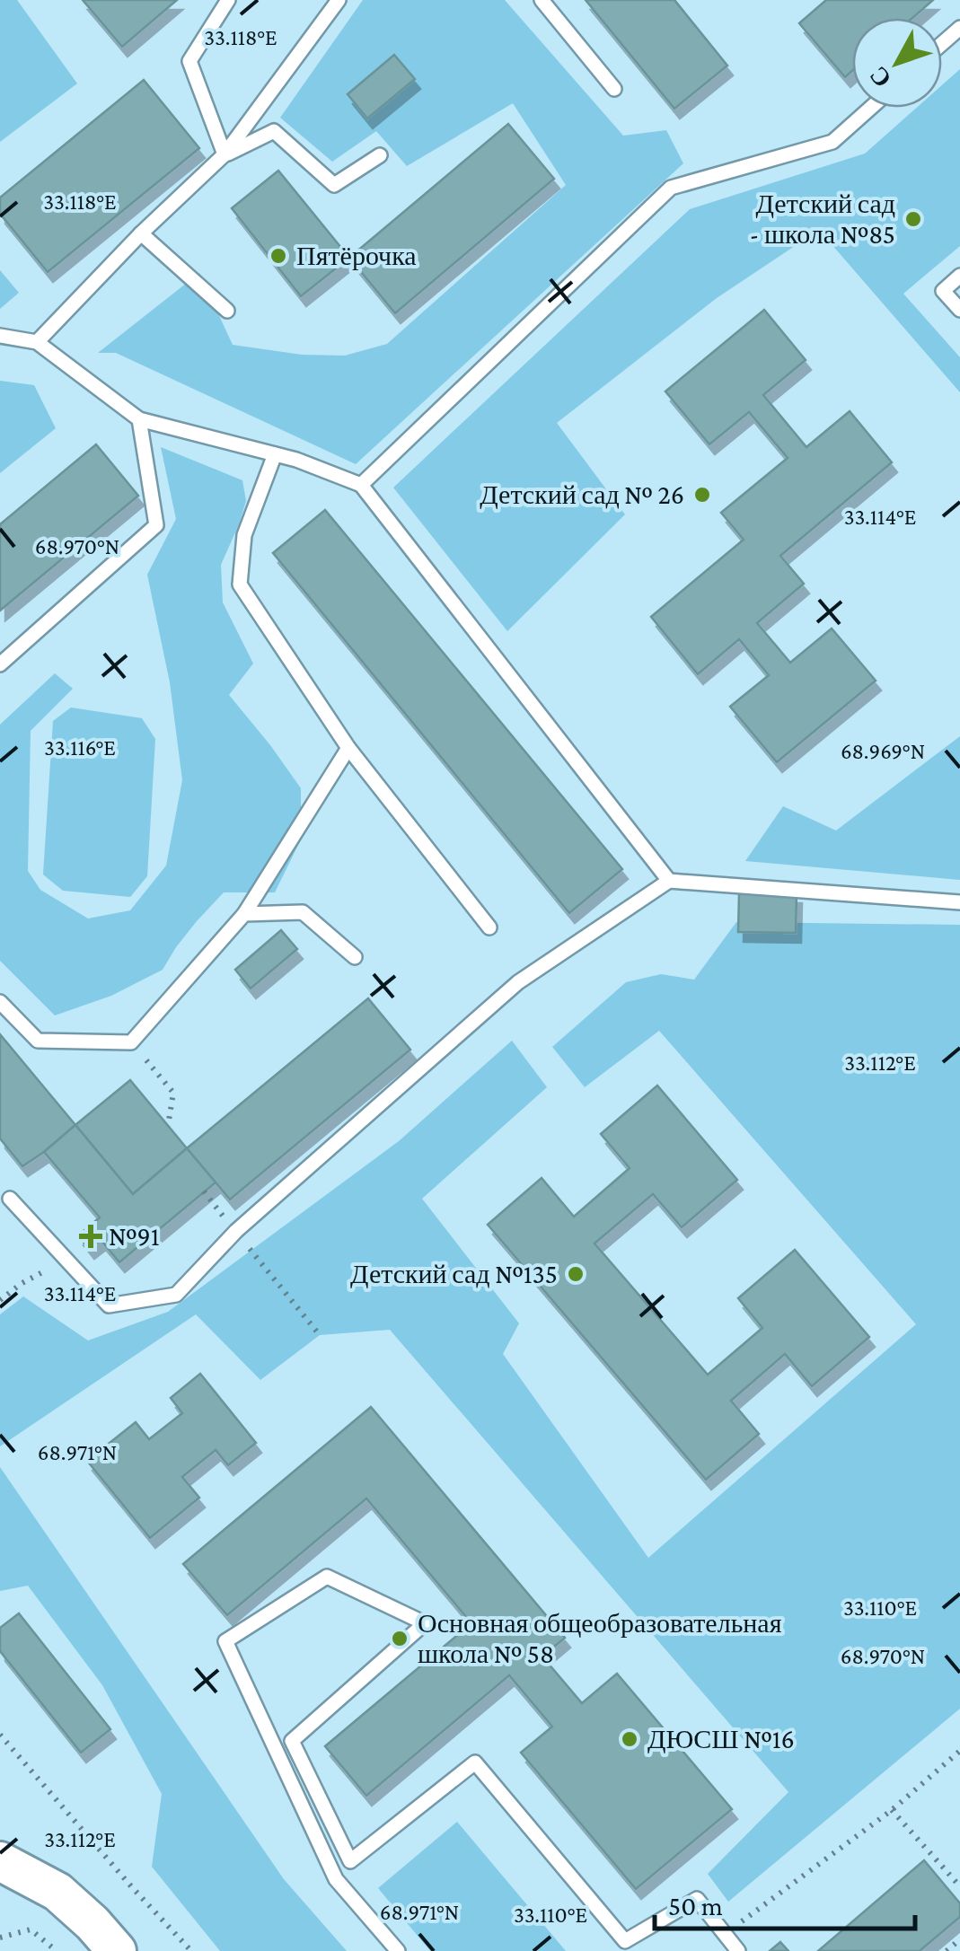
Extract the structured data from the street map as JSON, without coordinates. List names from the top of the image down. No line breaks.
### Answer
{"places":{"other":["Детский сад - школа №85","Пятёрочка","Детский сад № 26","Детский сад №135","Основная общеобразовательная школа № 58","ДЮСШ №16"],"health":["№91"]},"scale_bar":"50 m","north":"bottom left","coordinates":["33.118°E","33.114°E","68.970°N","33.116°E","68.969°N","33.112°E","68.971°N","33.110°E"]}
